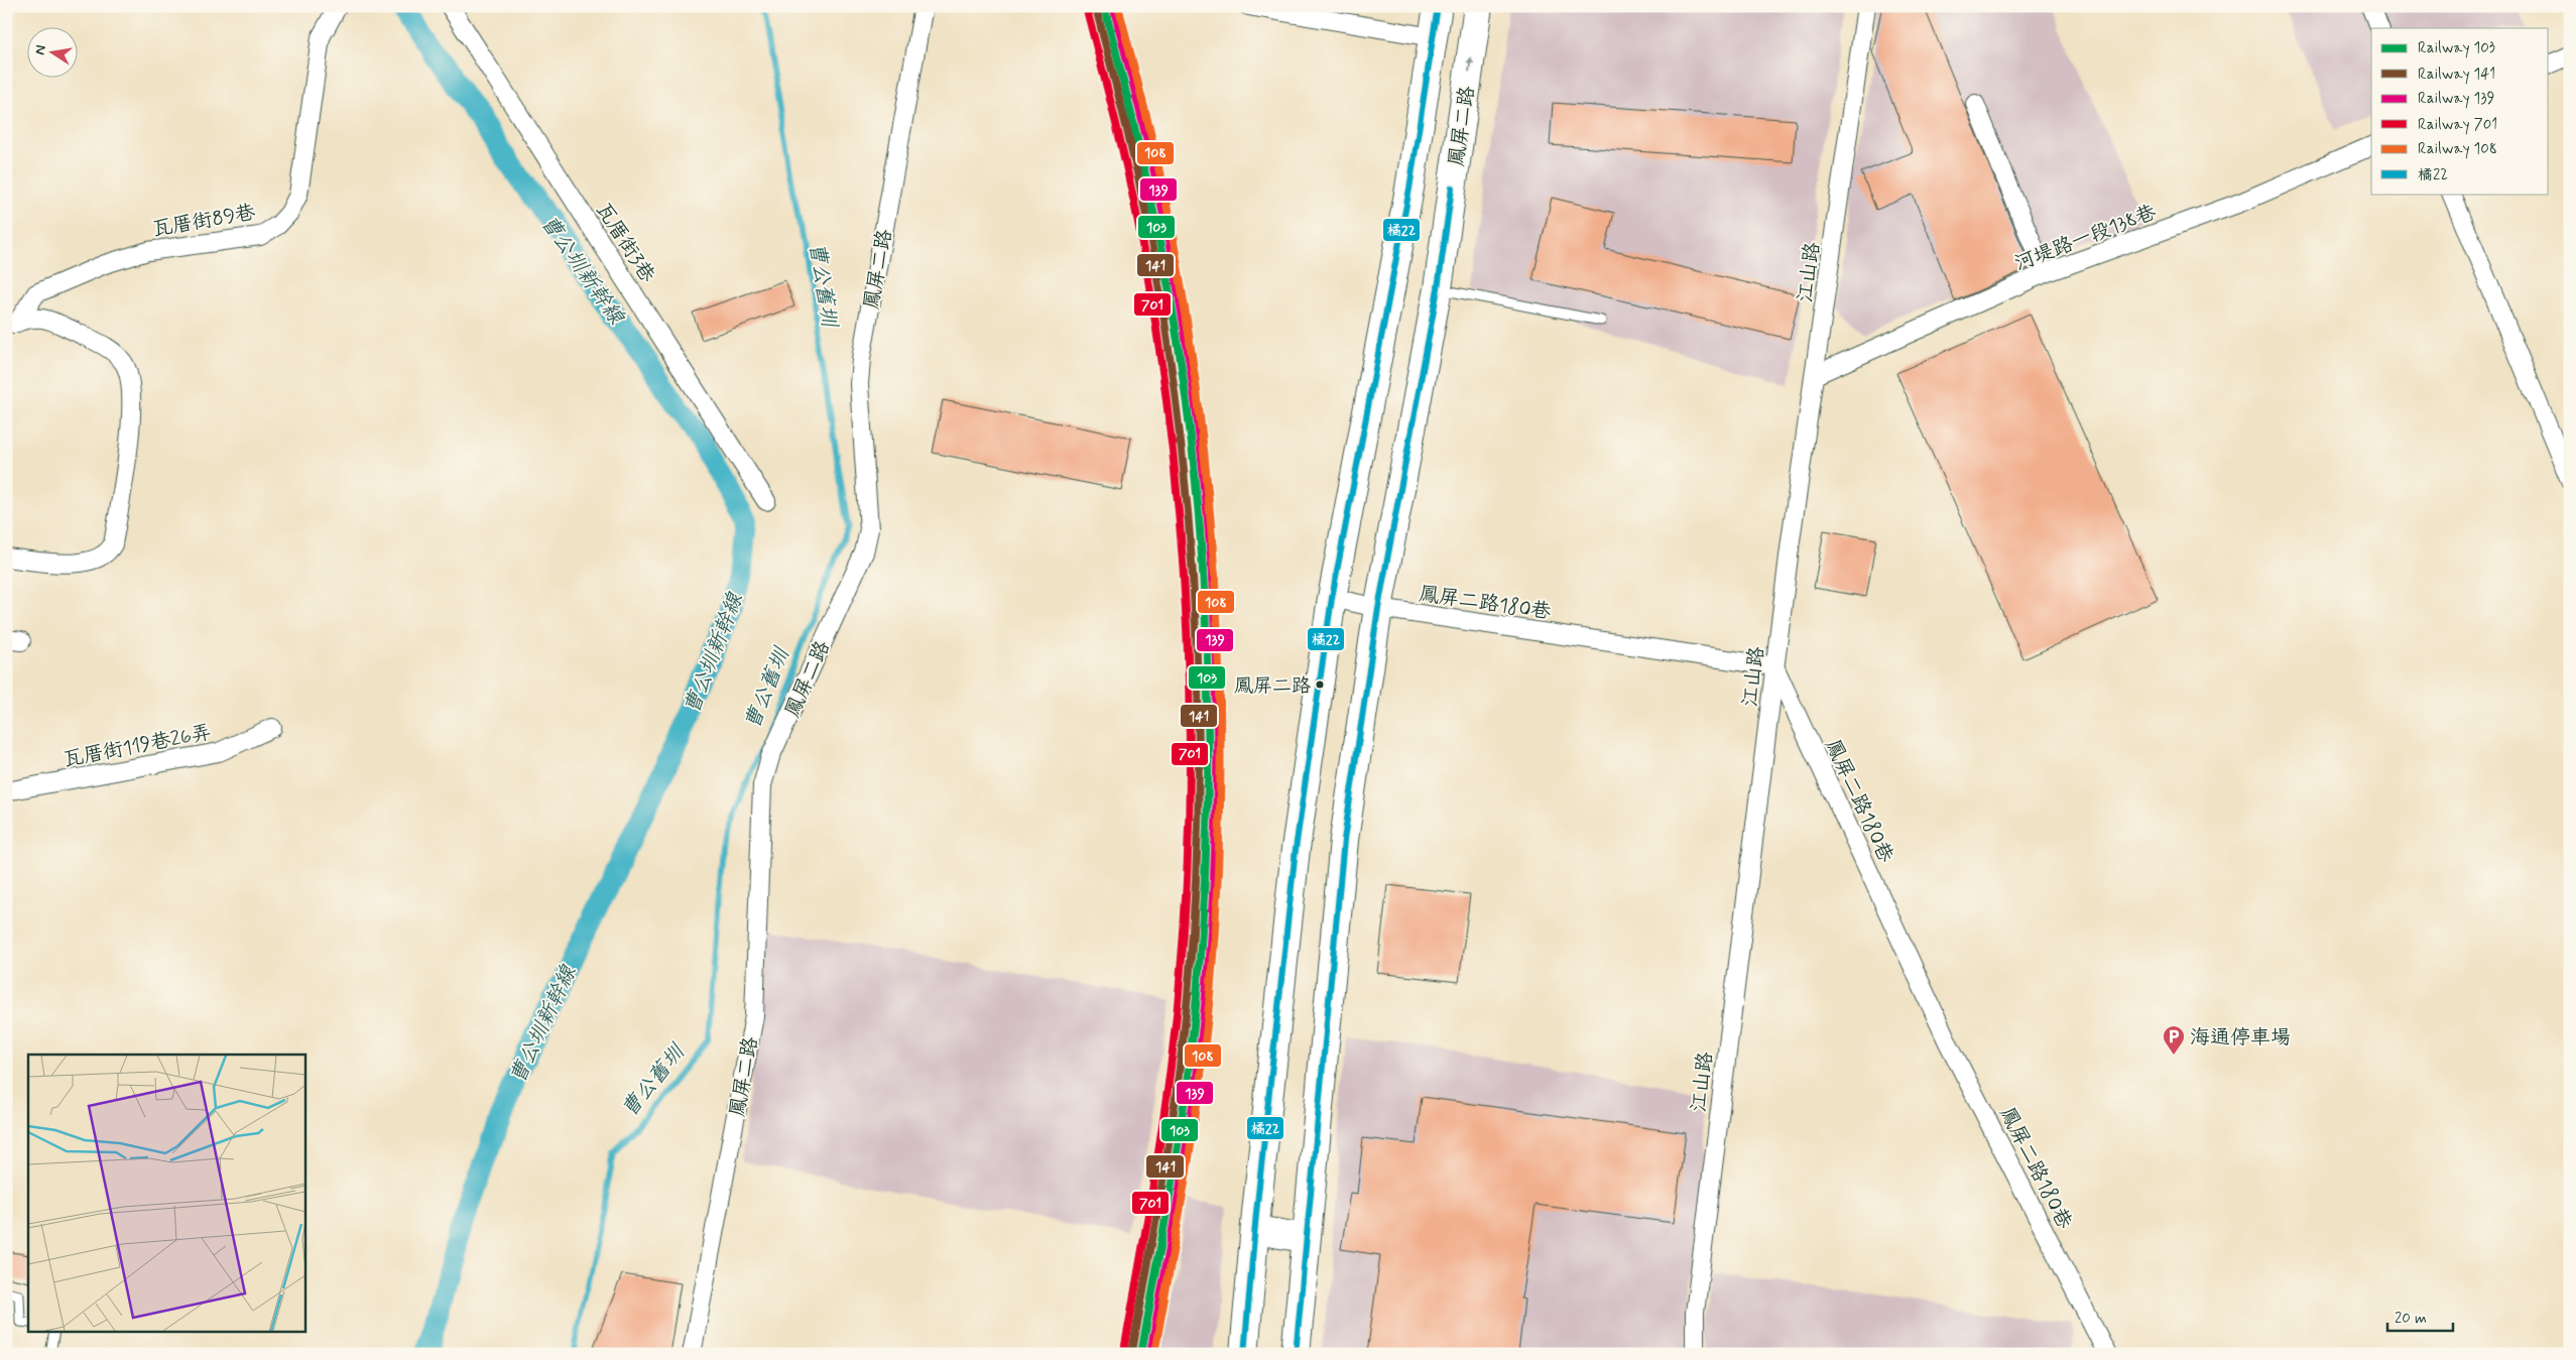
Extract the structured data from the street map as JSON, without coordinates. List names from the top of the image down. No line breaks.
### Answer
{"streets":{"main road":["鳳屏二路"],"street":["瓦厝街89巷","河堤路一段138巷","瓦厝街3巷","江山路","鳳屏二路180巷","瓦厝街119巷26弄"]},"crossings":[["鳳屏二路","鳳屏二路180巷"],["河堤路一段138巷","江山路"],["江山路","鳳屏二路180巷"]],"water":["曹公圳新幹線","曹公舊圳"],"places":{"other":["鳳屏二路"],"parking":["海通停車場"]},"lines":["rail line 103","rail line 139","rail line 108","transit line 橘22","rail line 141","rail line 701"],"legend":["Railway 103","Railway 141","Railway 139","Railway 701","Railway 108","橘22"],"scale_bar":"20 m","north":"left"}
